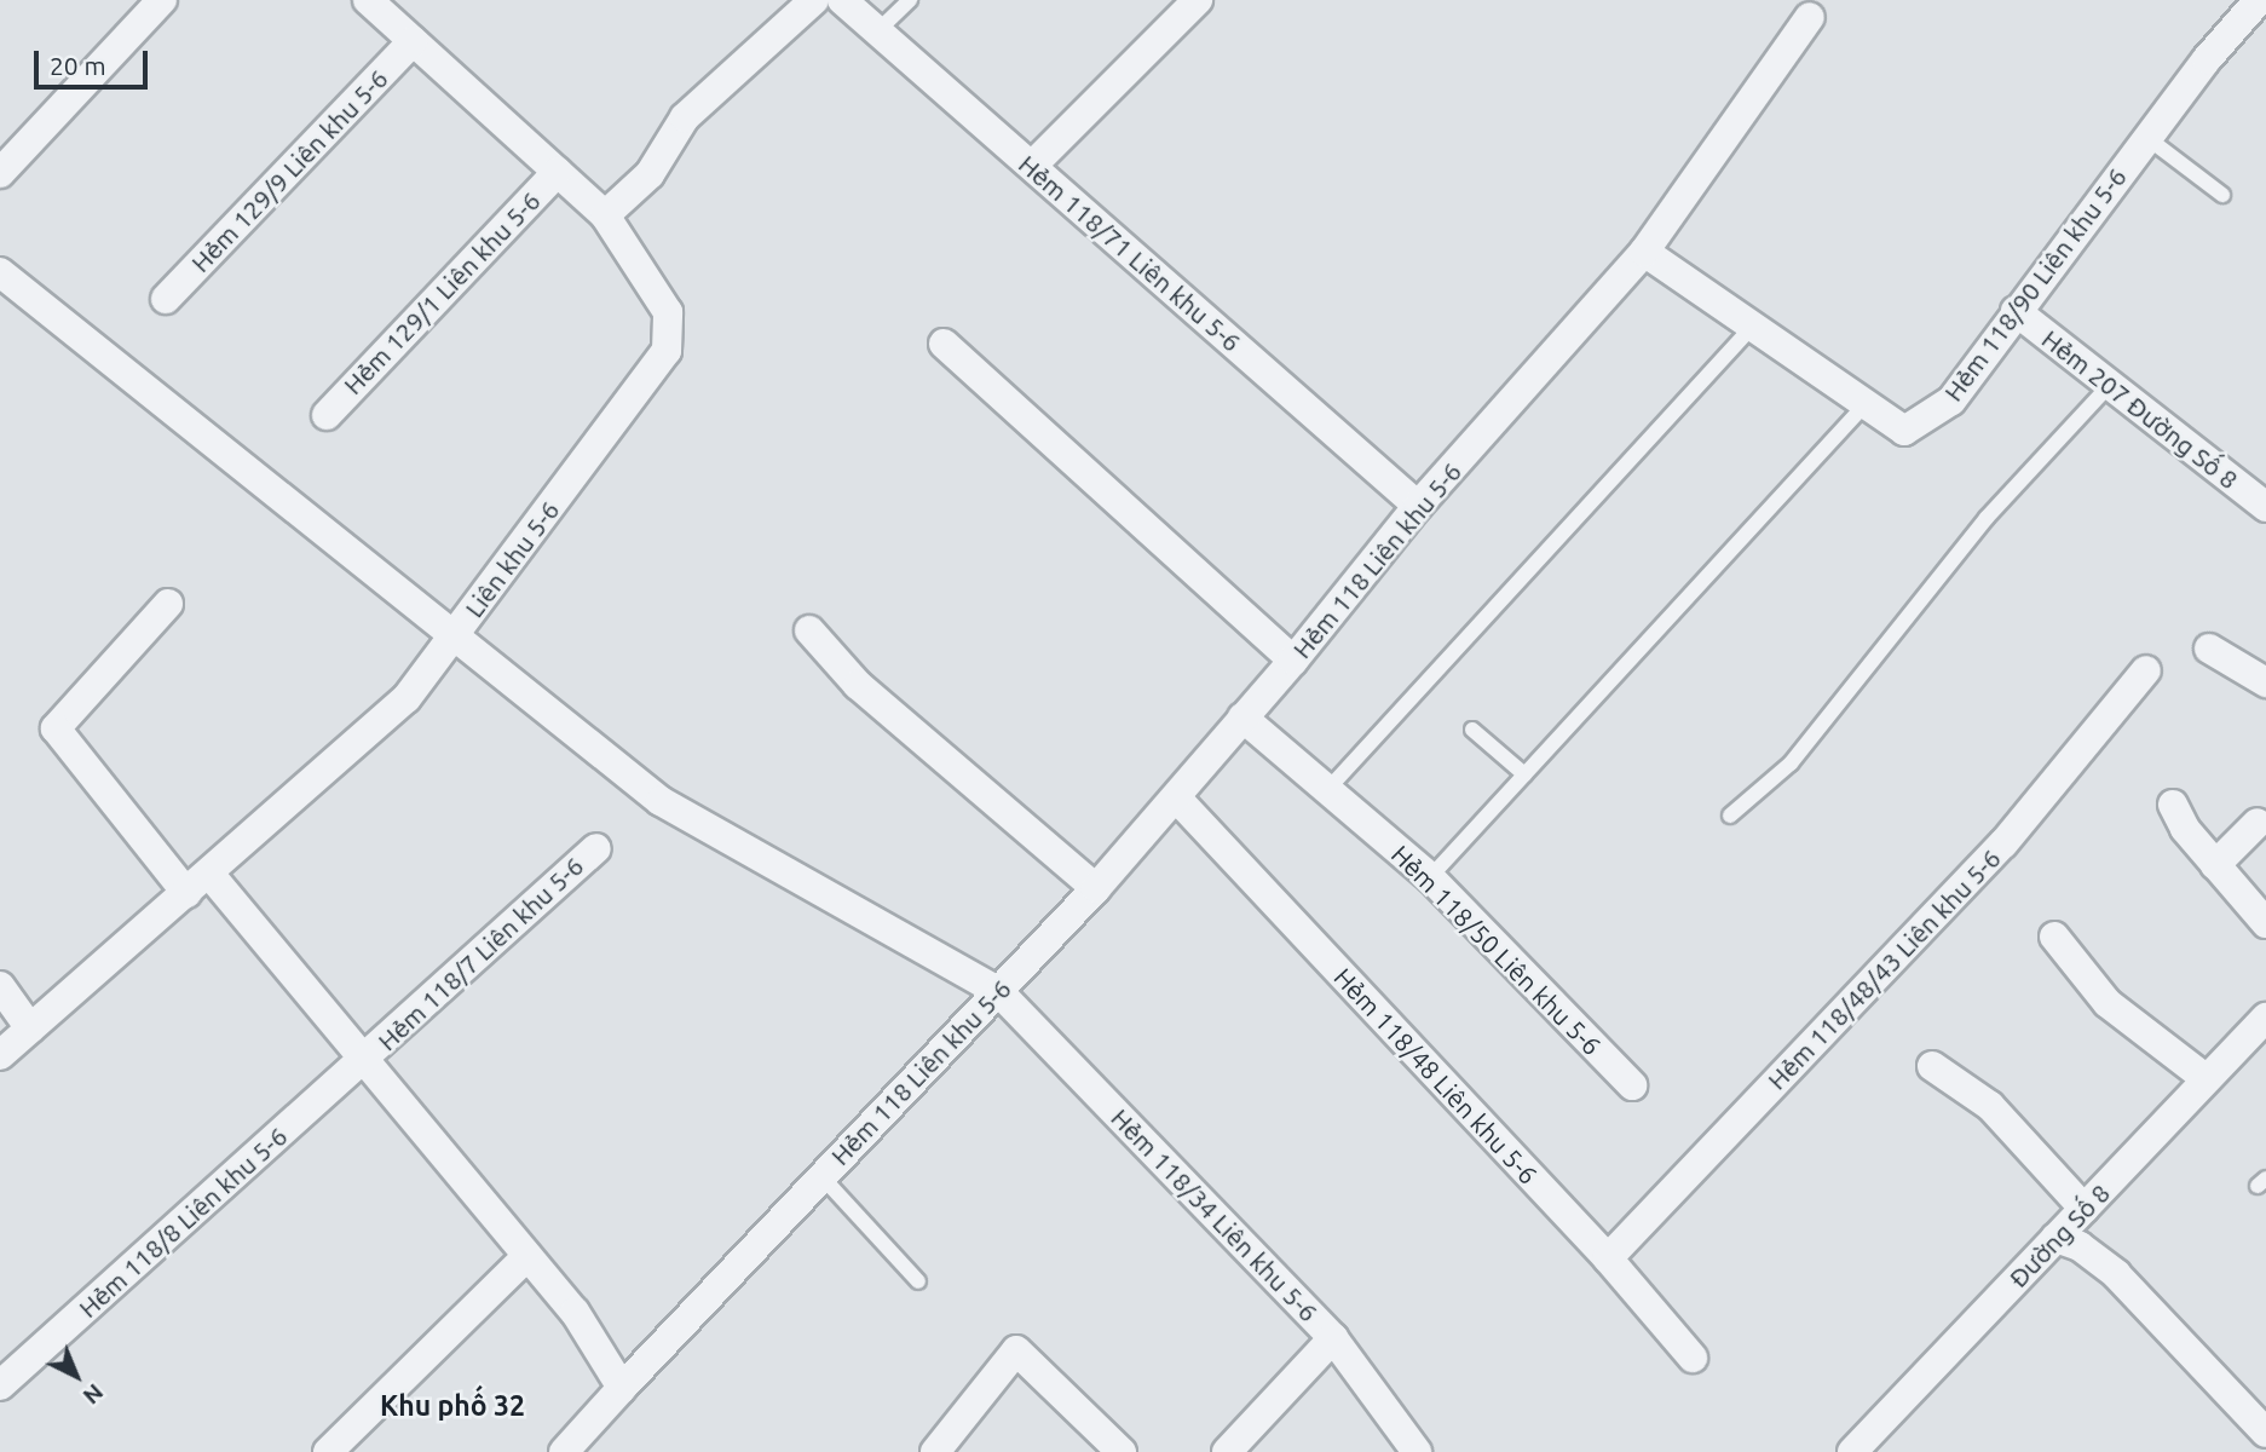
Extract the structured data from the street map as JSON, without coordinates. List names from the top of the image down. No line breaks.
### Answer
{"streets":{"street":["Hẻm 129/9 Liên khu 5-6","Hẻm 118/71 Liên khu 5-6","Hẻm 118/90 Liên khu 5-6","Hẻm 129/1 Liên khu 5-6","Hẻm 207 Đường Số 8","Liên khu 5-6","Hẻm 118 Liên khu 5-6","Hẻm 118/50 Liên khu 5-6","Hẻm 118/7 Liên khu 5-6","Hẻm 118/48/43 Liên khu 5-6","Hẻm 118/48 Liên khu 5-6","Hẻm 118/34 Liên khu 5-6","Hẻm 118/8 Liên khu 5-6","Đường Số 8"]},"crossings":[["Hẻm 129/9 Liên khu 5-6","Liên khu 5-6"],["Hẻm 118/71 Liên khu 5-6","Hẻm 118 Liên khu 5-6"],["Hẻm 118/90 Liên khu 5-6","Hẻm 207 Đường Số 8"],["Hẻm 118/90 Liên khu 5-6","Hẻm 118 Liên khu 5-6"],["Hẻm 129/1 Liên khu 5-6","Liên khu 5-6"],["Liên khu 5-6","Hẻm 118/34 Liên khu 5-6"],["Hẻm 118 Liên khu 5-6","Hẻm 118/50 Liên khu 5-6"],["Hẻm 118 Liên khu 5-6","Hẻm 118/48 Liên khu 5-6"],["Hẻm 118 Liên khu 5-6","Hẻm 118/34 Liên khu 5-6"],["Hẻm 118/7 Liên khu 5-6","Hẻm 118/8 Liên khu 5-6"],["Hẻm 118/48/43 Liên khu 5-6","Hẻm 118/48 Liên khu 5-6"]],"districts":["Khu phố 32"],"scale_bar":"20 m","north":"bottom right"}
